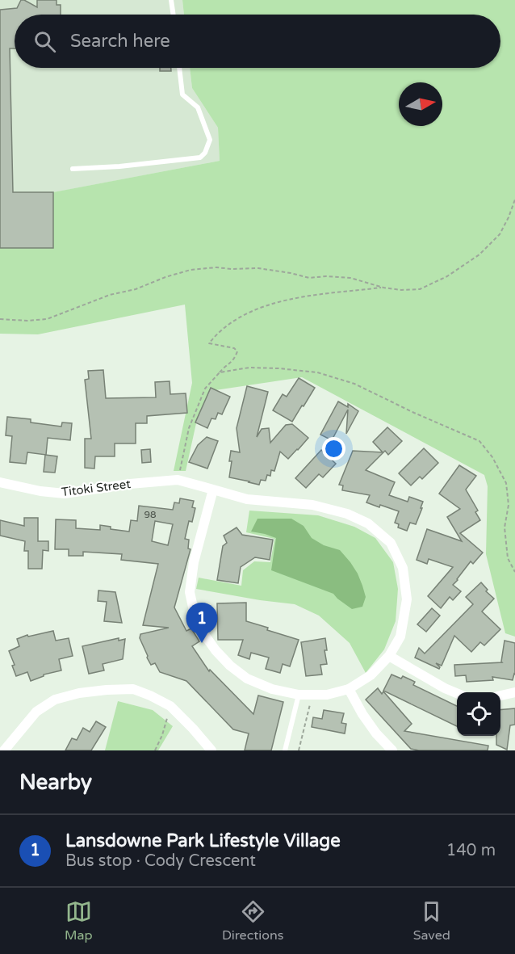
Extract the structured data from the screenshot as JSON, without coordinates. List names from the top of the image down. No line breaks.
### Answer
{"streets":{"street":["Titoki Street"]},"house_numbers":["98"],"north":"right","page":{"search":"Search here","pins":"1","heading":"Nearby","list":[{"mark":"1","name":"Lansdowne Park Lifestyle Village","note":"Bus stop · Cody Crescent","value":"140 m"}],"nav":["Map","Directions","Saved"]}}
